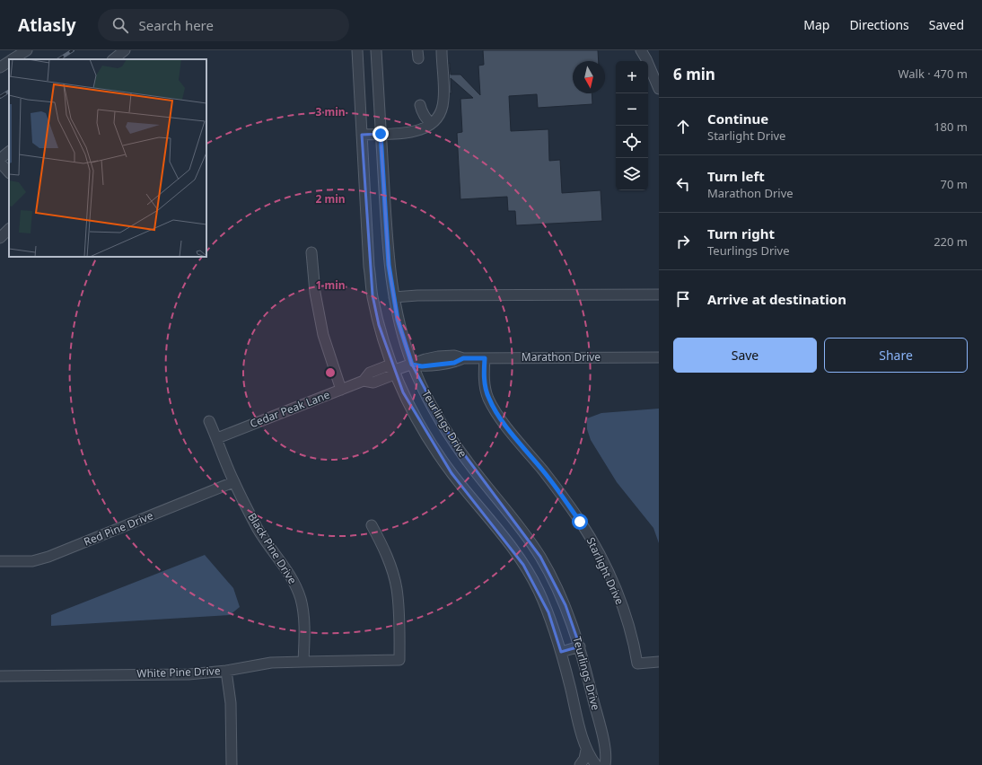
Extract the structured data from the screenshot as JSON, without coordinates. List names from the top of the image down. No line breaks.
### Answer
{"streets":{"street":["Marathon Drive","Cedar Peak Lane","Teurlings Drive","Red Pine Drive","Black Pine Drive","Starlight Drive","White Pine Drive"]},"crossings":[["Marathon Drive","Cedar Peak Lane"],["Marathon Drive","Teurlings Drive"],["Marathon Drive","Starlight Drive"],["Cedar Peak Lane","Teurlings Drive"],["Cedar Peak Lane","Black Pine Drive"],["Red Pine Drive","Black Pine Drive"],["Black Pine Drive","White Pine Drive"]],"north":"bottom","page":{"header":"Atlasly","search":"Search here","nav":["Map","Directions","Saved"],"heading":["6 min","Walk · 470 m"],"map_buttons":["+","−"],"list":[["Continue","Starlight Drive","180 m"],["Turn left","Marathon Drive","70 m"],["Turn right","Teurlings Drive","220 m"],"Arrive at destination"],"buttons":["Save","Share"]},"rings":["3 min","2 min","1 min"]}
